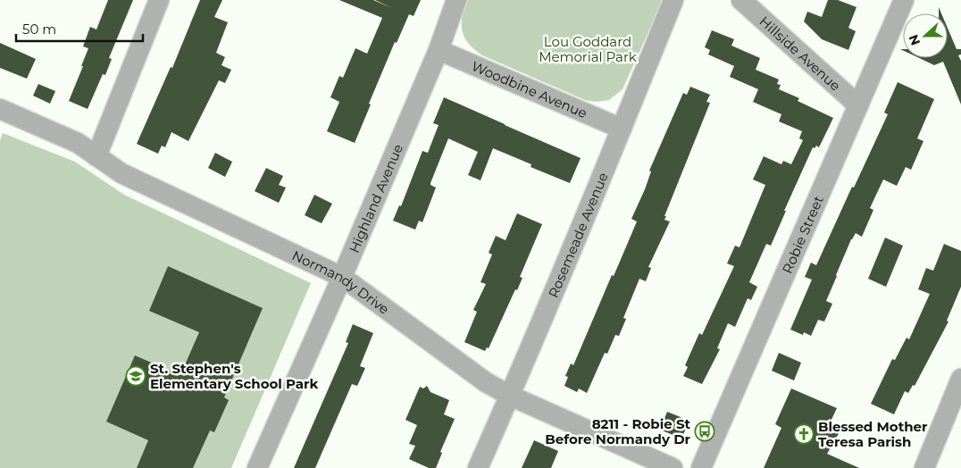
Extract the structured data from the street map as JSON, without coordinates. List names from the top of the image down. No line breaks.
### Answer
{"streets":{"street":["Hillside Avenue","Woodbine Avenue","Highland Avenue","Robie Street","Rosemeade Avenue","Normandy Drive"]},"crossings":[["Hillside Avenue","Robie Street"],["Woodbine Avenue","Highland Avenue"],["Woodbine Avenue","Rosemeade Avenue"],["Highland Avenue","Normandy Drive"],["Rosemeade Avenue","Normandy Drive"]],"parks":["Lou Goddard Memorial Park"],"places":{"school or university":["St. Stephen's Elementary School Park"],"bus stop":["8211 - Robie St Before Normandy Dr"],"church":["Blessed Mother Teresa Parish"]},"scale_bar":"50 m","north":"left"}
